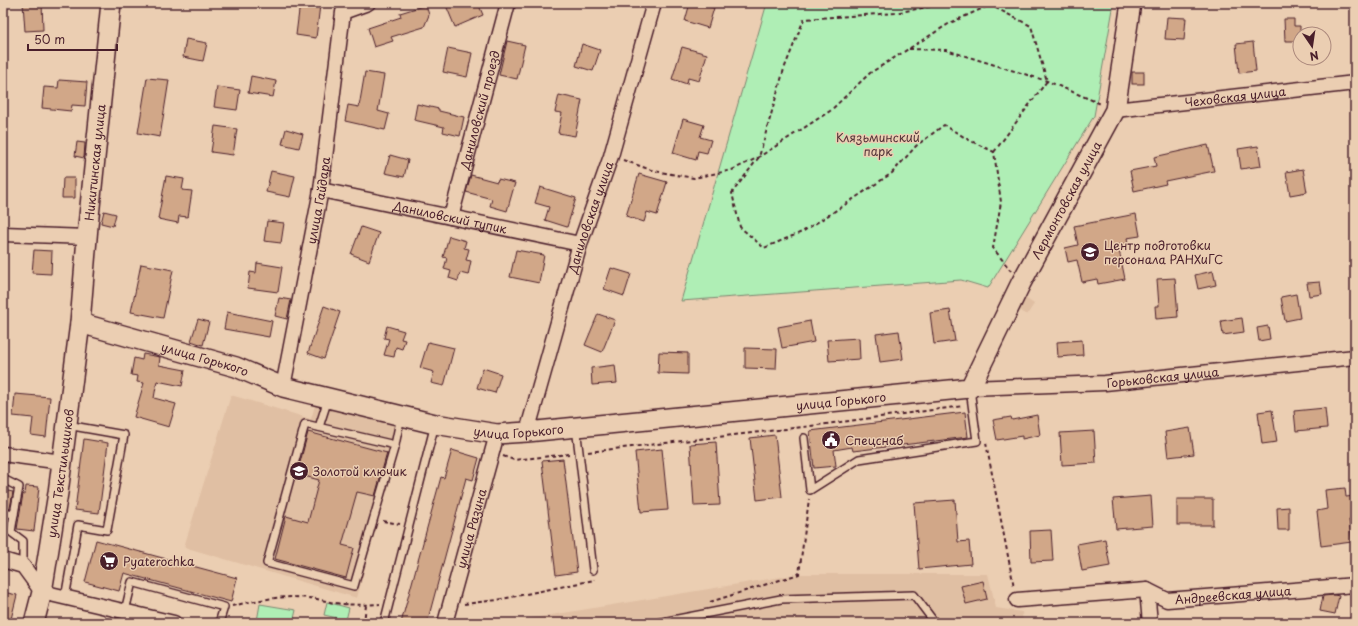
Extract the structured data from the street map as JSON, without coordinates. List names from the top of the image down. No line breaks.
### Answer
{"streets":{"street":["Чеховская улица","Даниловский проезд","Никитинская улица","улица Гайдара","Лермонтовская улица","Даниловский тупик","Даниловская улица","улица Горького","Горьковская улица","улица Текстильщиков","улица Разина","Андреевская улица"]},"crossings":[["Чеховская улица","Лермонтовская улица"],["Даниловский проезд","Даниловский тупик"],["Никитинская улица","улица Горького"],["Никитинская улица","улица Текстильщиков"],["улица Гайдара","Даниловский тупик"],["улица Гайдара","улица Горького"],["Лермонтовская улица","улица Горького"],["Лермонтовская улица","Горьковская улица"],["Даниловский тупик","Даниловская улица"],["Даниловская улица","улица Горького"],["улица Горького","Горьковская улица"],["улица Горького","улица Текстильщиков"],["улица Горького","улица Разина"]],"parks":["Клязьминский парк"],"places":{"school or university":["Центр подготовки персонала РАНХиГС","Золотой ключик"],"public building":["Спецснаб"],"supermarket":["Pyaterochka"]},"scale_bar":"50 m","north":"bottom"}
